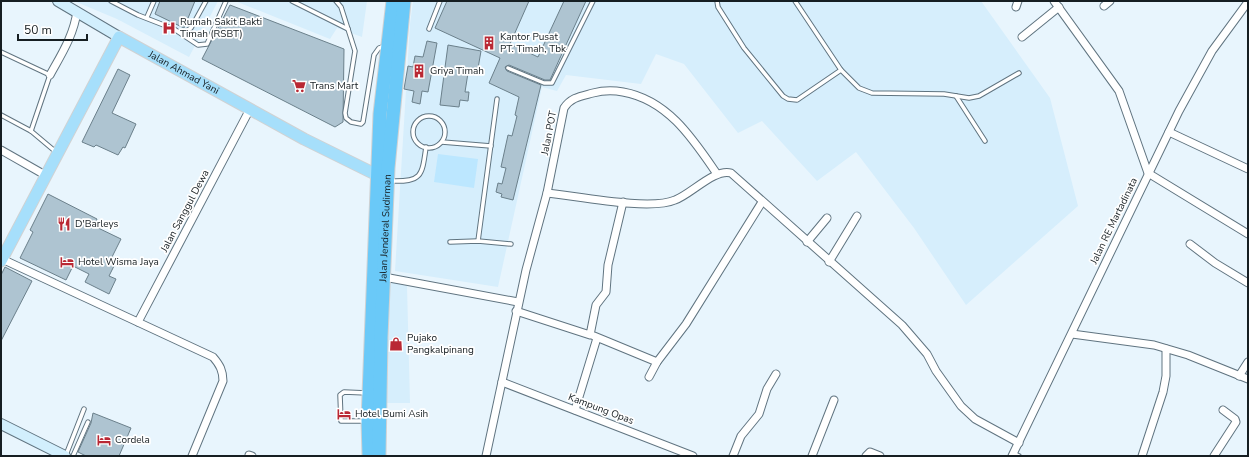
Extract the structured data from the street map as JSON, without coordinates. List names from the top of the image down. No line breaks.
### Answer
{"streets":{"highway":["Jalan Jenderal Sudirman"],"main road":["Jalan Ahmad Yani"],"street":["Jalan POT","Jalan Sanggul Dewa","Jalan RE Martadinata","Kampung Opas"]},"crossings":[["Jalan Ahmad Yani","Jalan Sanggul Dewa"],["Jalan Ahmad Yani","Jalan Jenderal Sudirman"],["Jalan POT","Kampung Opas"]],"places":{"hospital":["Rumah Sakit Bakti Timah (RSBT)"],"building":["Kantor Pusat PT. Timah, Tbk","Griya Timah"],"supermarket":["Trans Mart"],"restaurant":["D'Barleys"],"hotel":["Hotel Wisma Jaya","Hotel Bumi Asih","Cordela"],"shop":["Pujako Pangkalpinang"]},"scale_bar":"50 m"}
